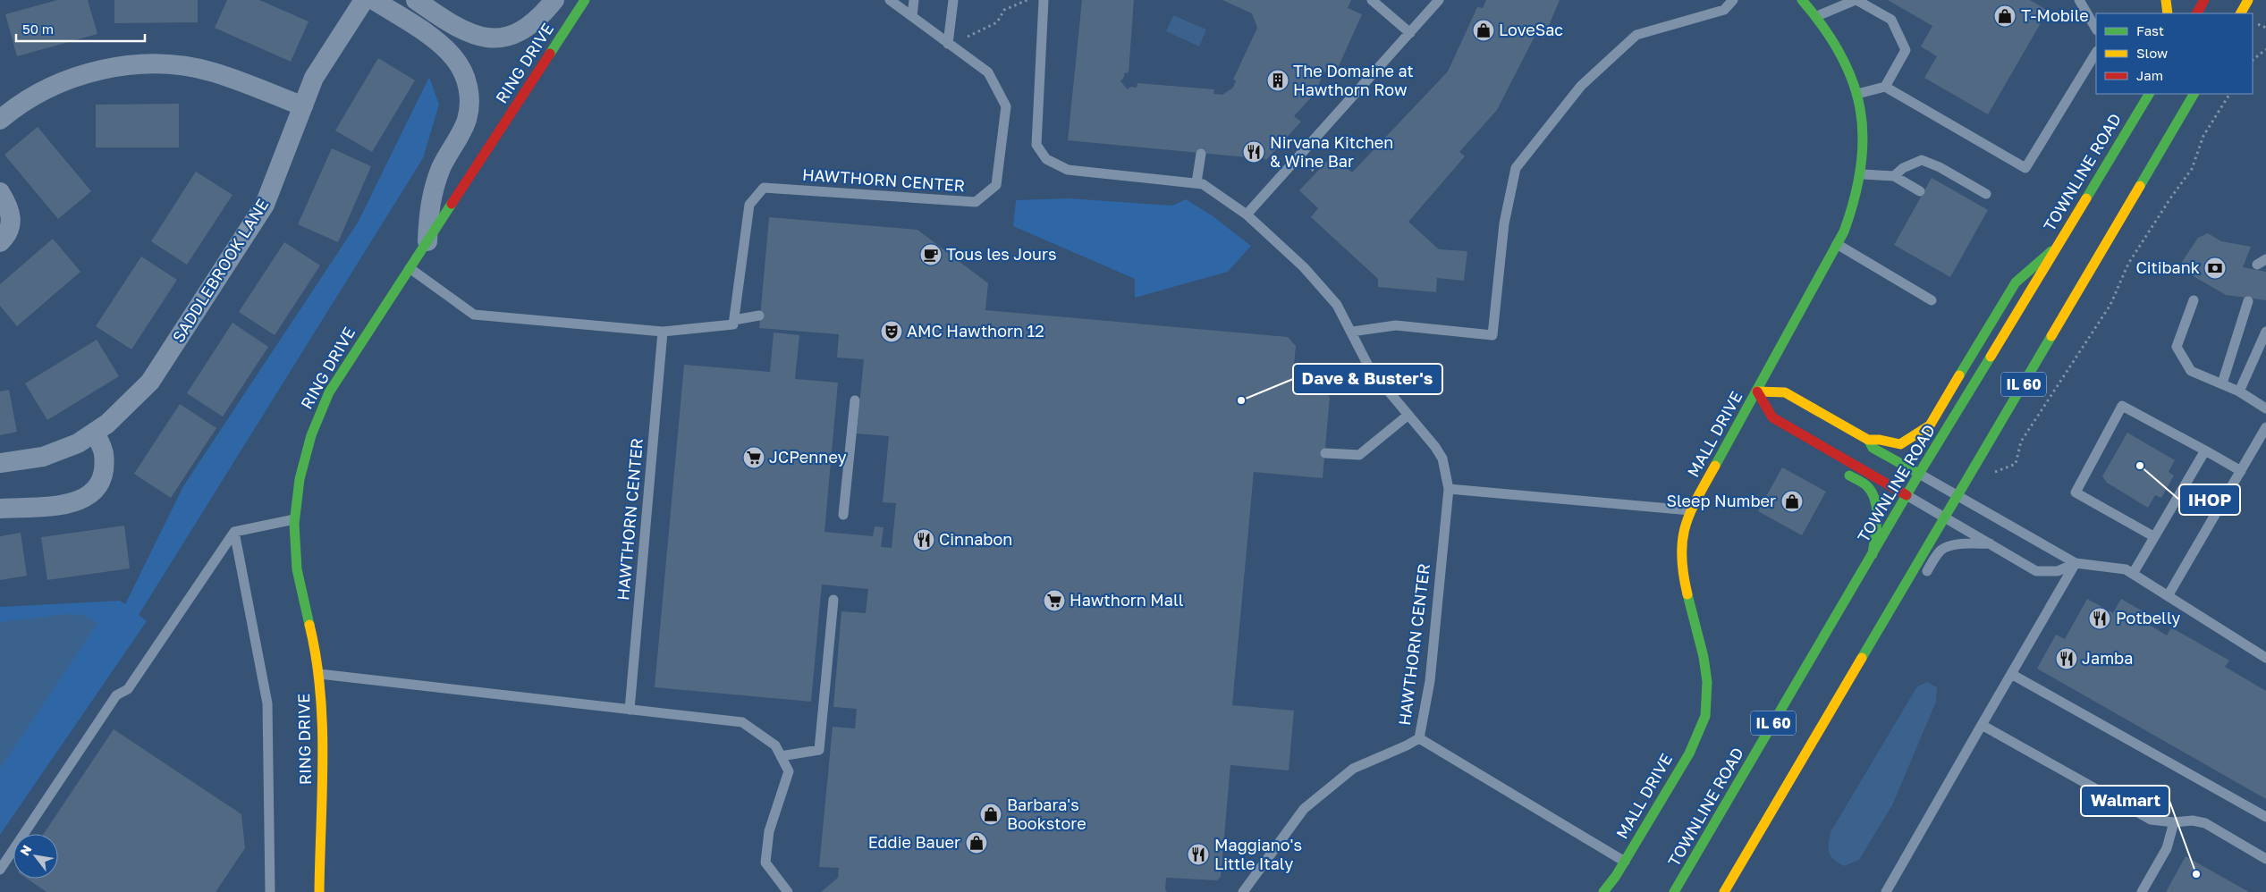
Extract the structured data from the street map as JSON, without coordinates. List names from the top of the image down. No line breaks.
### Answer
{"streets":{"street":["RING DRIVE","TOWNLINE ROAD","SADDLEBROOK LANE","IL 60","MALL DRIVE"],"lane":["HAWTHORN CENTER"]},"places":{"shop":["T-Mobile","LoveSac","Sleep Number","Barbara's Bookstore","Eddie Bauer"],"building":["The Domaine at Hawthorn Row"],"restaurant":["Nirvana Kitchen & Wine Bar","Cinnabon","Potbelly","Jamba","Maggiano's Little Italy"],"cafe":["Tous les Jours"],"bank":["Citibank"],"theatre":["AMC Hawthorn 12"],"other":["Dave & Buster's","IHOP","Walmart"],"supermarket":["JCPenney","Hawthorn Mall"]},"legend":["Fast","Slow","Jam"],"scale_bar":"50 m","north":"top left"}
